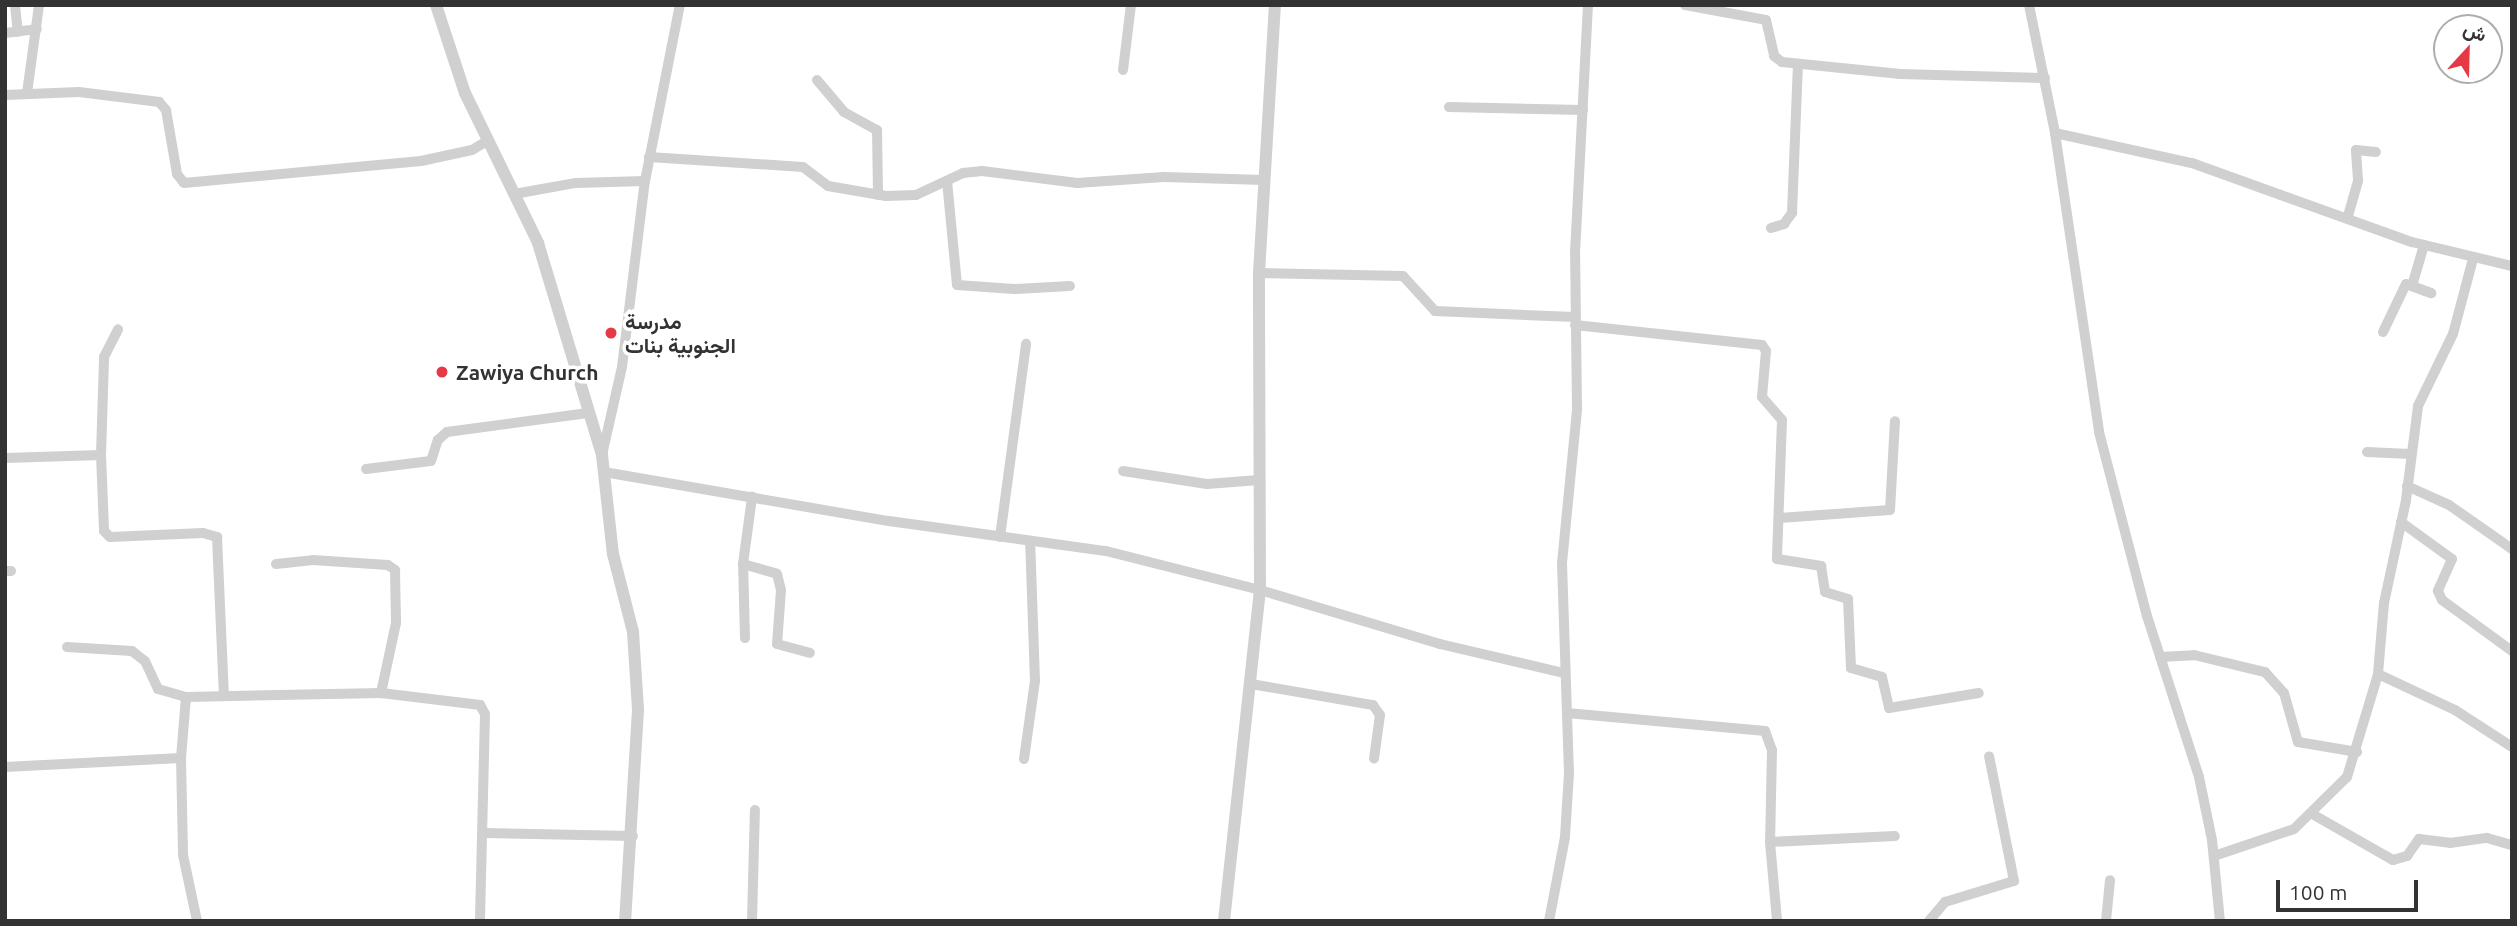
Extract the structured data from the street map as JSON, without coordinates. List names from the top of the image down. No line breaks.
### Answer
{"places":["مدرسة الجنوبية بنات","Zawiya Church"],"scale_bar":"100 m","north":"top"}
